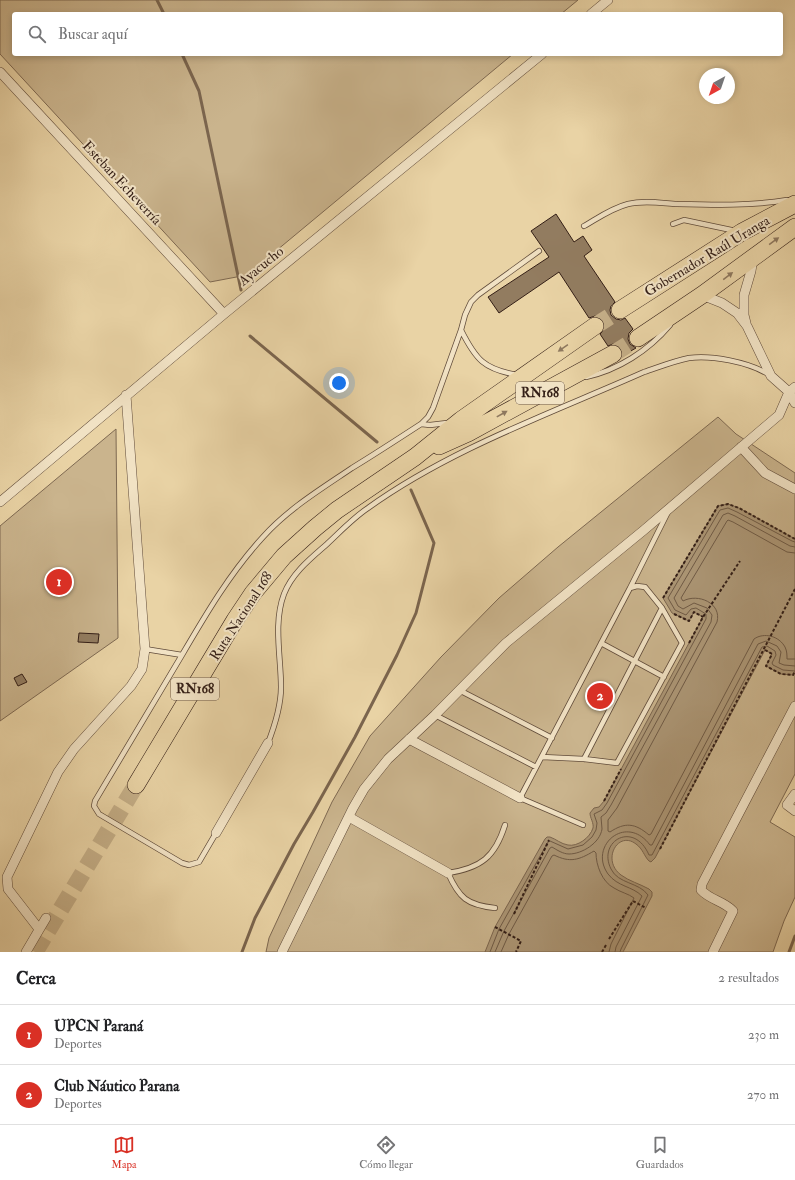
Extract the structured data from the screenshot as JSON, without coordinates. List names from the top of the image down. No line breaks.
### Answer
{"streets":{"highway":["Gobernador Raúl Uranga","RN168","Ruta Nacional 168"],"street":["Esteban Echeverría","Ayacucho"]},"crossings":[["Esteban Echeverría","Ayacucho"],["RN168","Ruta Nacional 168"]],"north":"bottom left","page":{"search":"Buscar aquí","pins":["1","2"],"heading":["Cerca","2 resultados"],"list":[{"mark":"1","name":"UPCN Paraná","note":"Deportes","value":"230 m"},{"mark":"2","name":"Club Náutico Parana","note":"Deportes","value":"270 m"}],"nav":["Mapa","Cómo llegar","Guardados"]}}
